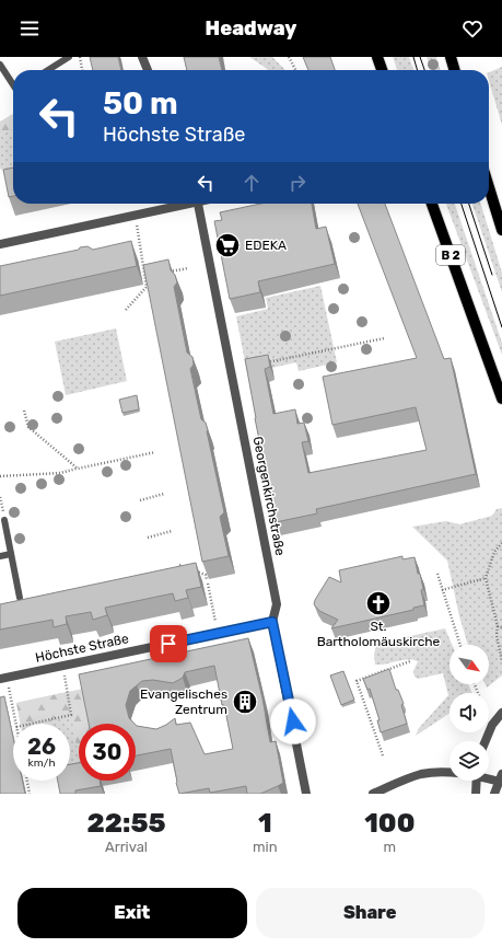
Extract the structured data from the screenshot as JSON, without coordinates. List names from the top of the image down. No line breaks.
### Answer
{"streets":{"main road":["B 2"],"street":["Georgenkirchstraße","Höchste Straße"]},"crossings":[["Georgenkirchstraße","Höchste Straße"]],"places":{"supermarket":["EDEKA"],"church":["St. Bartholomäuskirche"],"building":["Evangelisches Zentrum"]},"north":"bottom right","page":{"header":"Headway","turn":["50 m","Höchste Straße"],"speed":"26 km/h","limit":"30","eta":["22:55","Arrival","1","min","100","m"],"buttons":["Exit","Share"]}}
